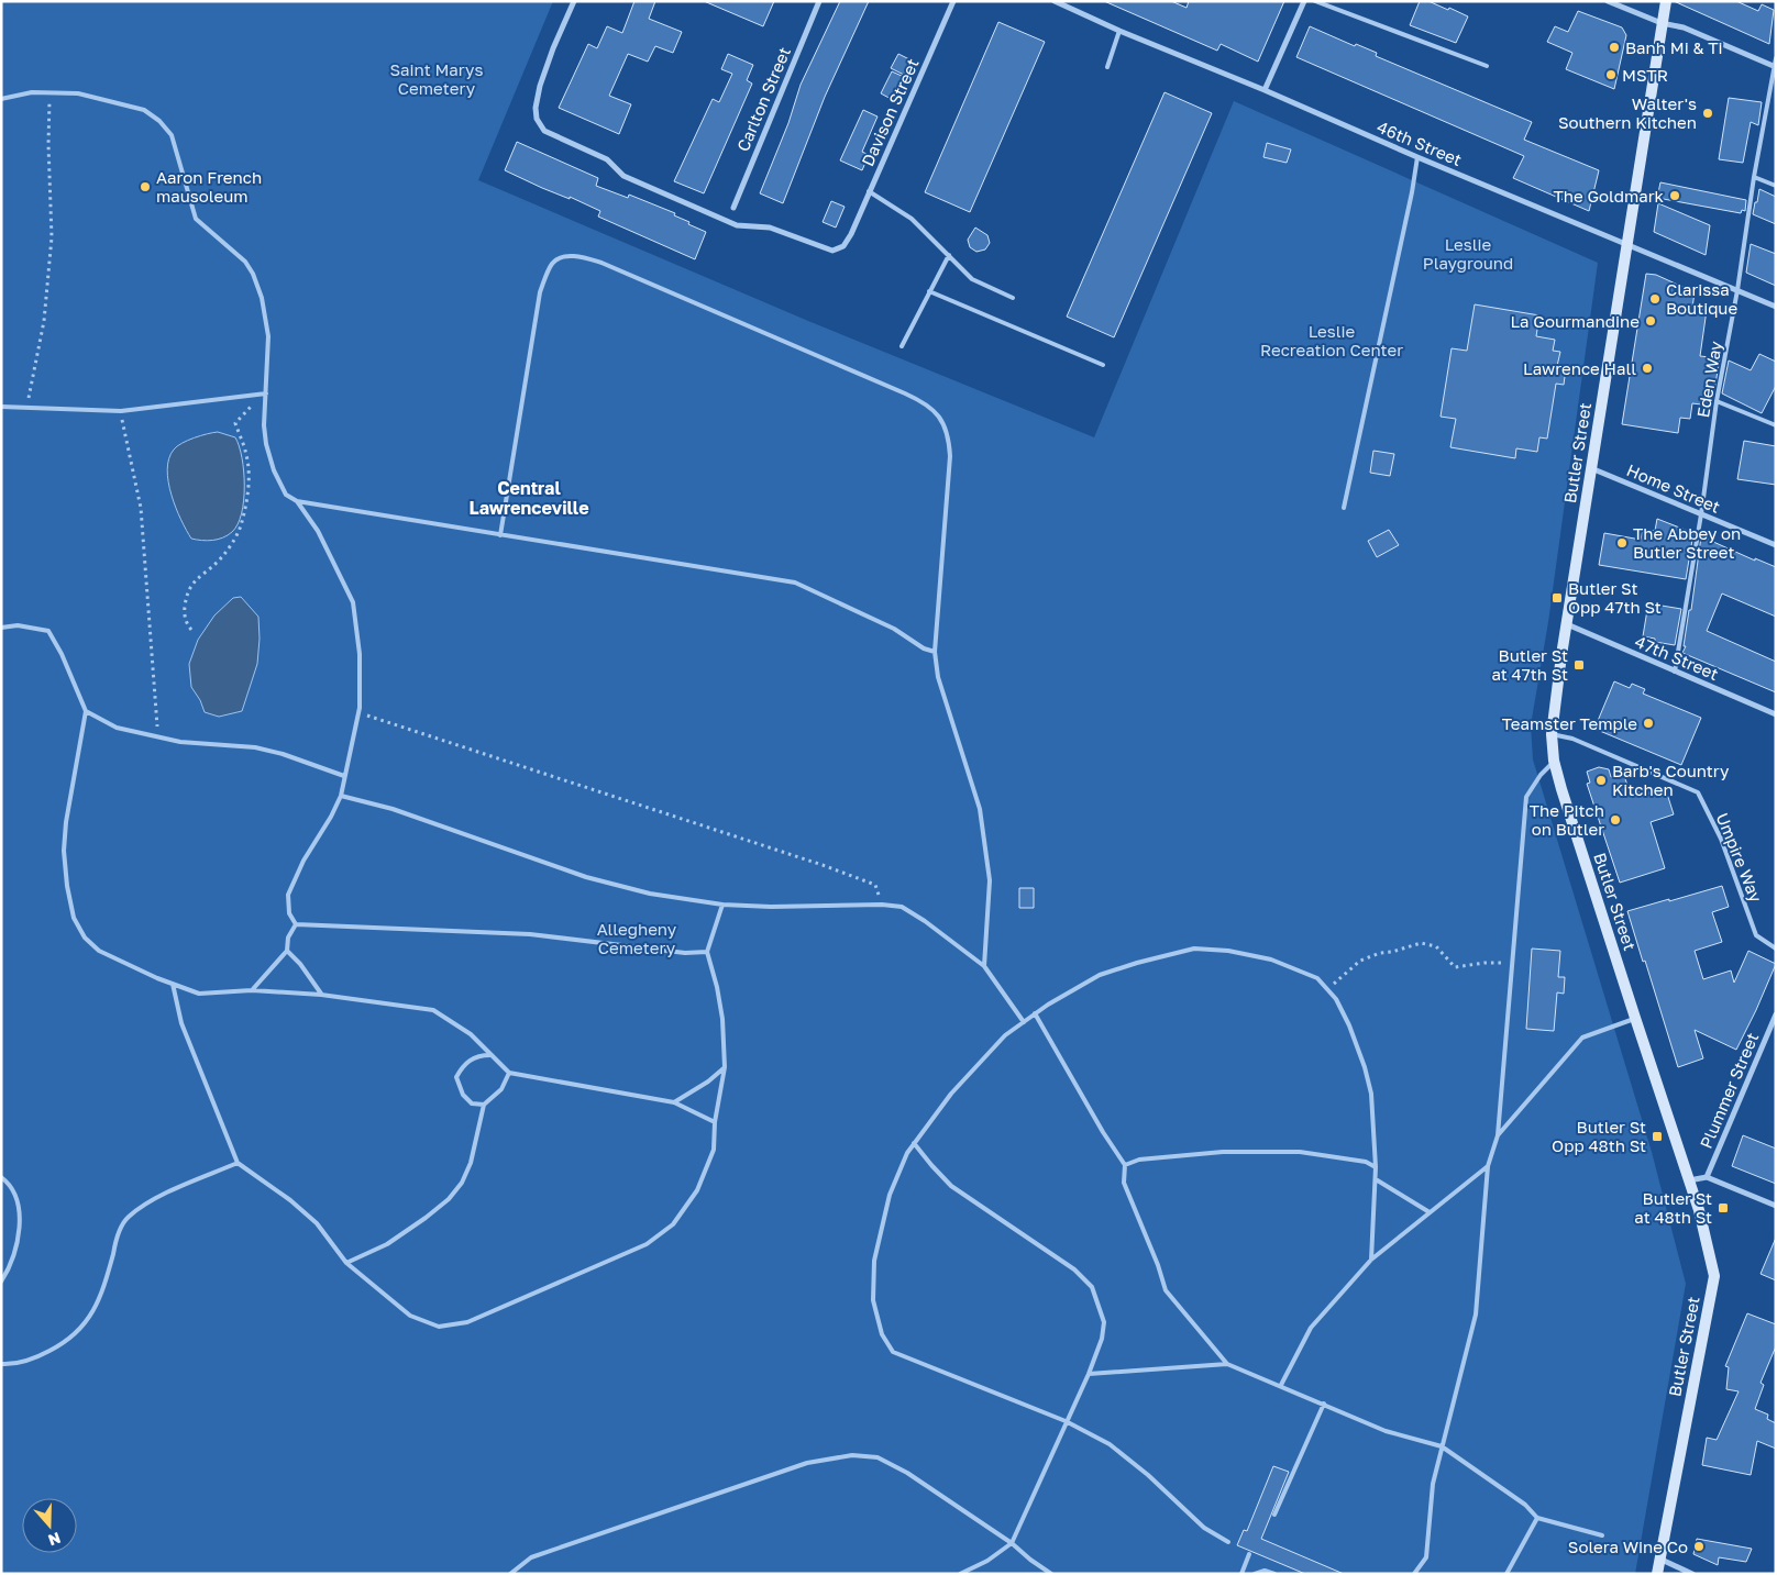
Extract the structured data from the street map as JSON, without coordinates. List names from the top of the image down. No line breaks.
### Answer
{"streets":{"main road":["Butler Street"],"street":["Carlton Street","Davison Street","46th Street","Home Street","47th Street","Plummer Street"],"lane":["Eden Way","Umpire Way"]},"crossings":[["46th Street","Eden Way"],["46th Street","Butler Street"],["Eden Way","Home Street"],["Eden Way","47th Street"],["Butler Street","Home Street"],["Butler Street","47th Street"],["Butler Street","Umpire Way"]],"districts":["Central Lawrenceville"],"parks":["Saint Marys Cemetery","Leslie Playground","Leslie Recreation Center","Allegheny Cemetery"],"places":{"other":["Banh Mi & Ti","MSTR","Walter's Southern Kitchen","Aaron French mausoleum","The Goldmark","Clarissa Boutique","La Gourmandine","Lawrence Hall","The Abbey on Butler Street","Teamster Temple","Barb's Country Kitchen","The Pitch on Butler","Solera Wine Co"],"transit":["Butler St Opp 47th St","Butler St at 47th St","Butler St Opp 48th St","Butler St at 48th St"]},"north":"bottom"}
